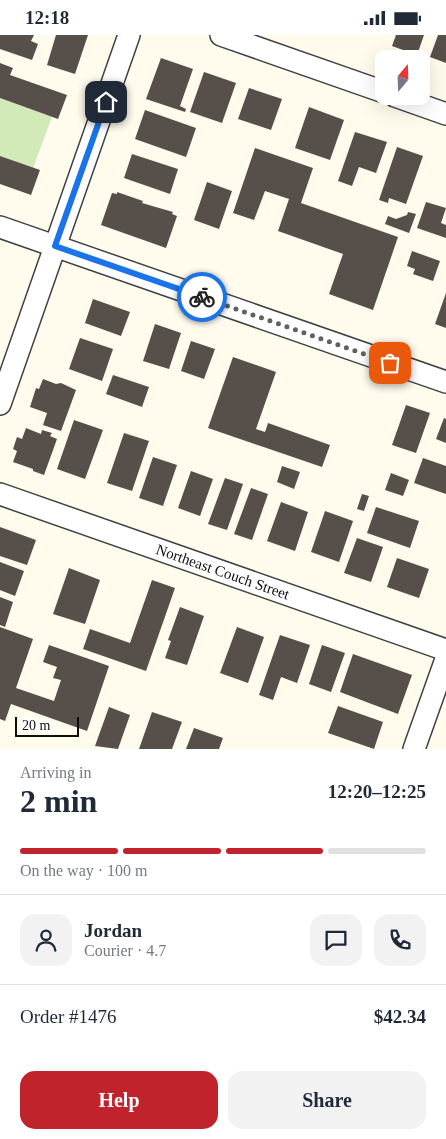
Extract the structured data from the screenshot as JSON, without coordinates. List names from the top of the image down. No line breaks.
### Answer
{"streets":{"street":["Northeast Couch Street"]},"scale_bar":"20 m","north":"top","page":{"status":"12:18","scale":"20 m","heading":["2 min","Arriving in","12:20–12:25"],"panel":["Jordan","Courier · 4.7","Order #1476","$42.34"],"bar":"On the way · 100 m","buttons":["Help","Share"]}}
